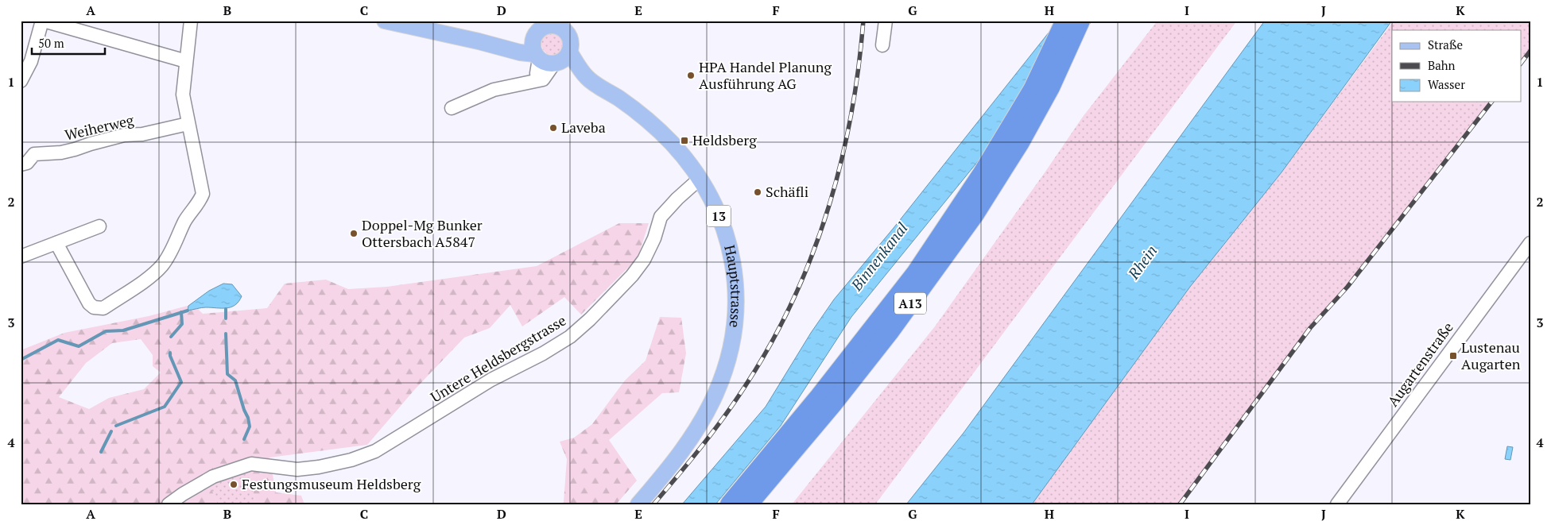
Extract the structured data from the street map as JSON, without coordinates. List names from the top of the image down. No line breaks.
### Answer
{"streets":{"highway":["A13"],"main road":["13","Hauptstrasse"],"street":["Weiherweg","Untere Heldsbergstrasse","Augartenstraße"]},"crossings":[["Hauptstrasse","Untere Heldsbergstrasse"]],"water":["Binnenkanal","Rhein"],"places":{"other":["HPA Handel Planung Ausführung AG","Laveba","Schäfli","Doppel-Mg Bunker Ottersbach A5847","Festungsmuseum Heldsberg"],"transit":["Heldsberg","Lustenau Augarten"]},"legend":["Straße","Bahn","Wasser"],"scale_bar":"50 m","grid":{"columns":["A","B","C","D","E","F","G","H","I","J","K"],"rows":["1","2","3","4"]}}
